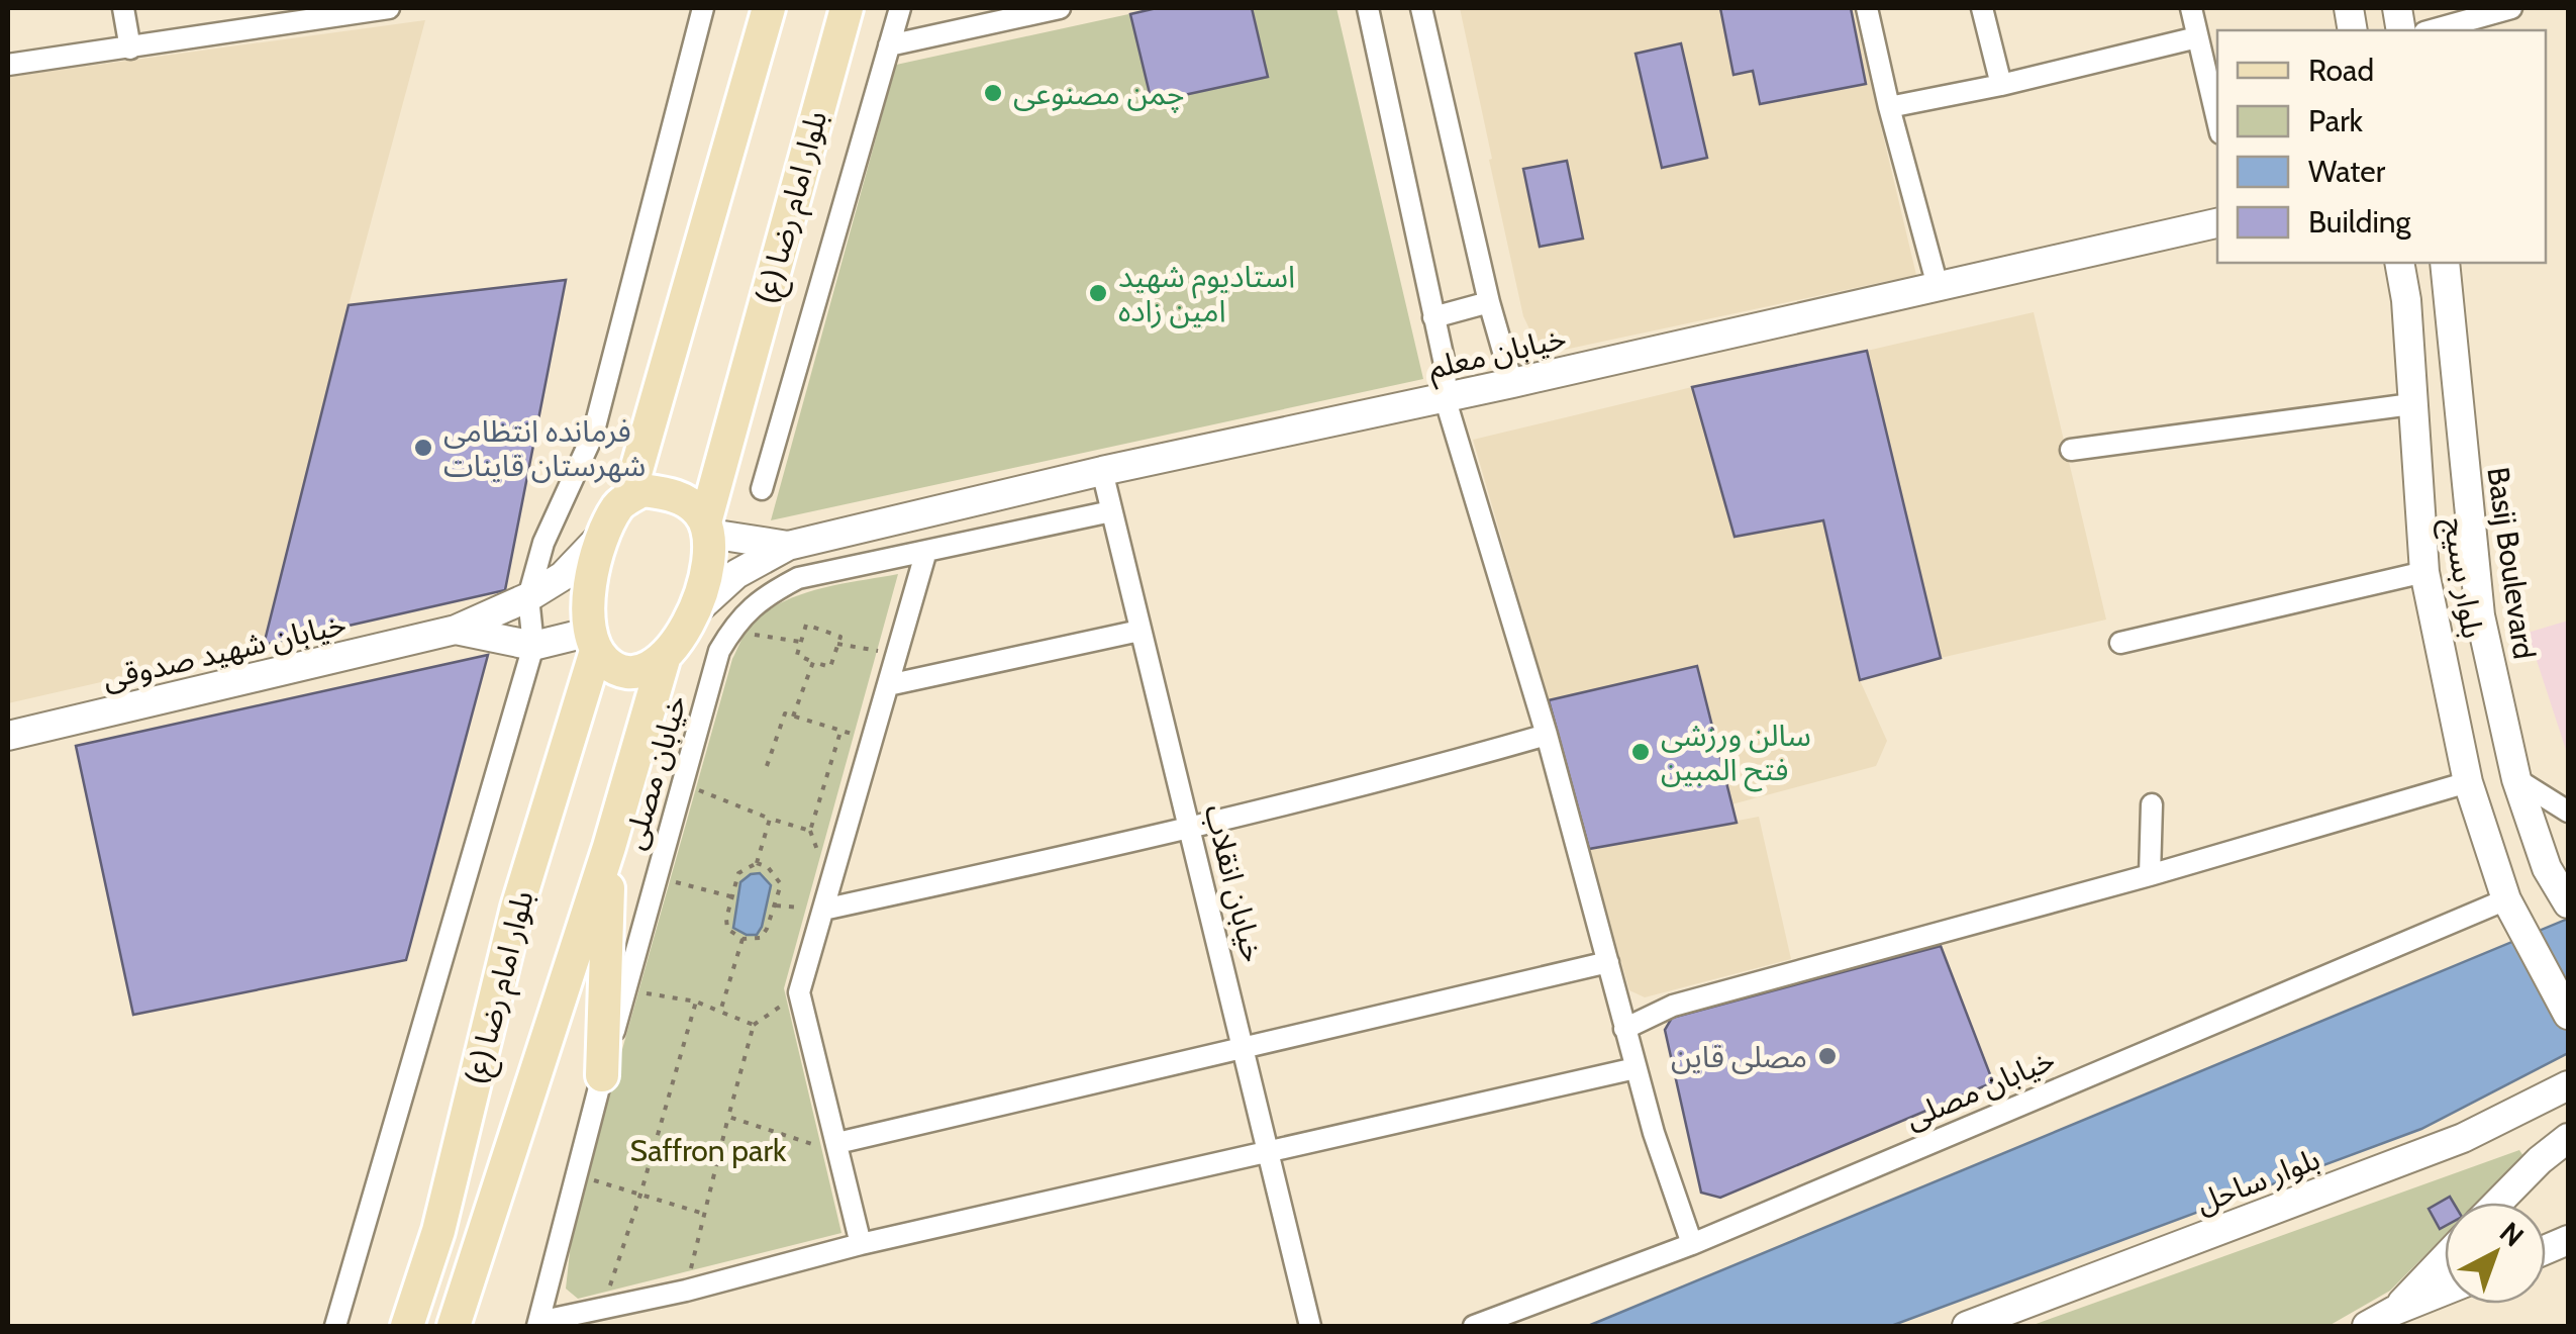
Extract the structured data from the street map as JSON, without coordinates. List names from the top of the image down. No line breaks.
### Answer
{"streets":{"main road":["بلوار امام رضا (ع)","خیابان معلم","Basij Boulevard","بلوار بسیج","خیابان شهید صدوقی","بلوار ساحل"],"street":["خیابان مصلی","خیابان انقلاب"]},"crossings":[["خیابان معلم","خیابان انقلاب"],["بلوار بسیج","خیابان مصلی"],["خیابان مصلی","خیابان انقلاب"]],"parks":["Saffron park"],"places":["چمن مصنوعی","استادیوم شهید امین زاده","فرمانده انتظامی شهرستان قاینات","سالن ورزشی فتح المبین","مصلی قاین"],"legend":["Road","Park","Water","Building"],"north":"top right"}
